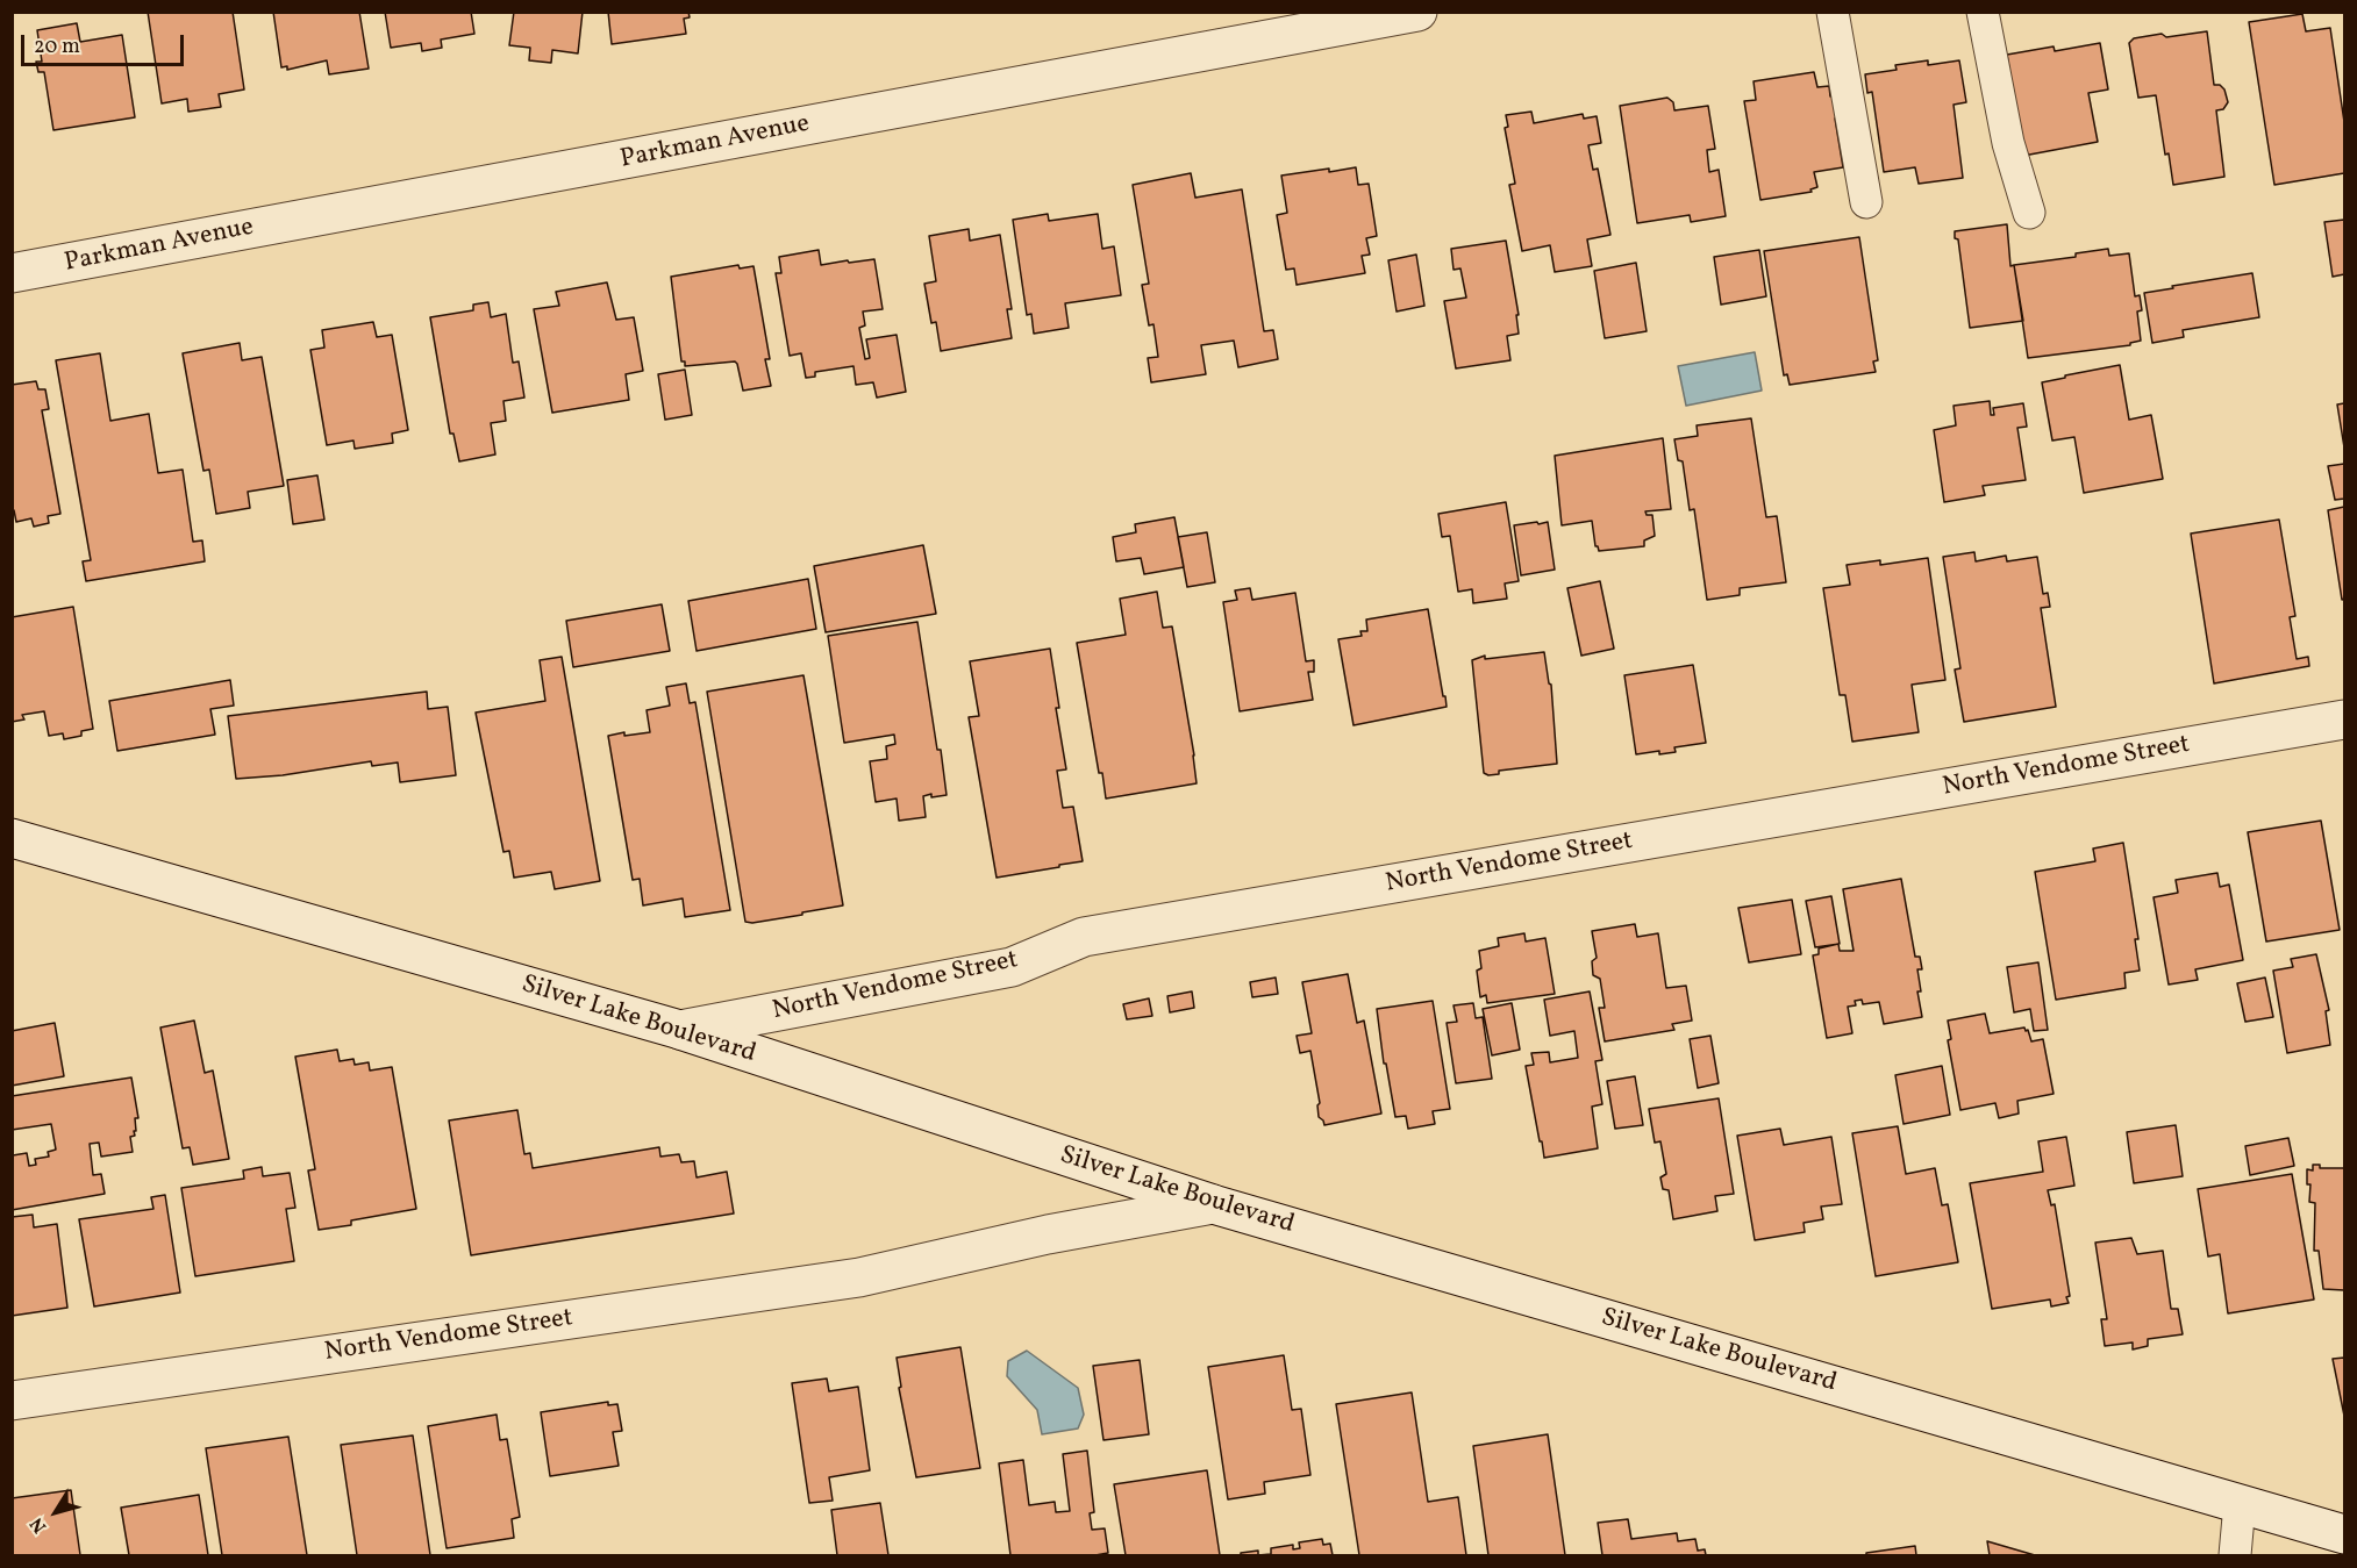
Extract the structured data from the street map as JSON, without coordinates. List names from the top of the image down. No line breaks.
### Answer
{"streets":{"street":["Parkman Avenue","North Vendome Street","Silver Lake Boulevard"]},"crossings":[["North Vendome Street","Silver Lake Boulevard"]],"scale_bar":"20 m","north":"bottom left"}
